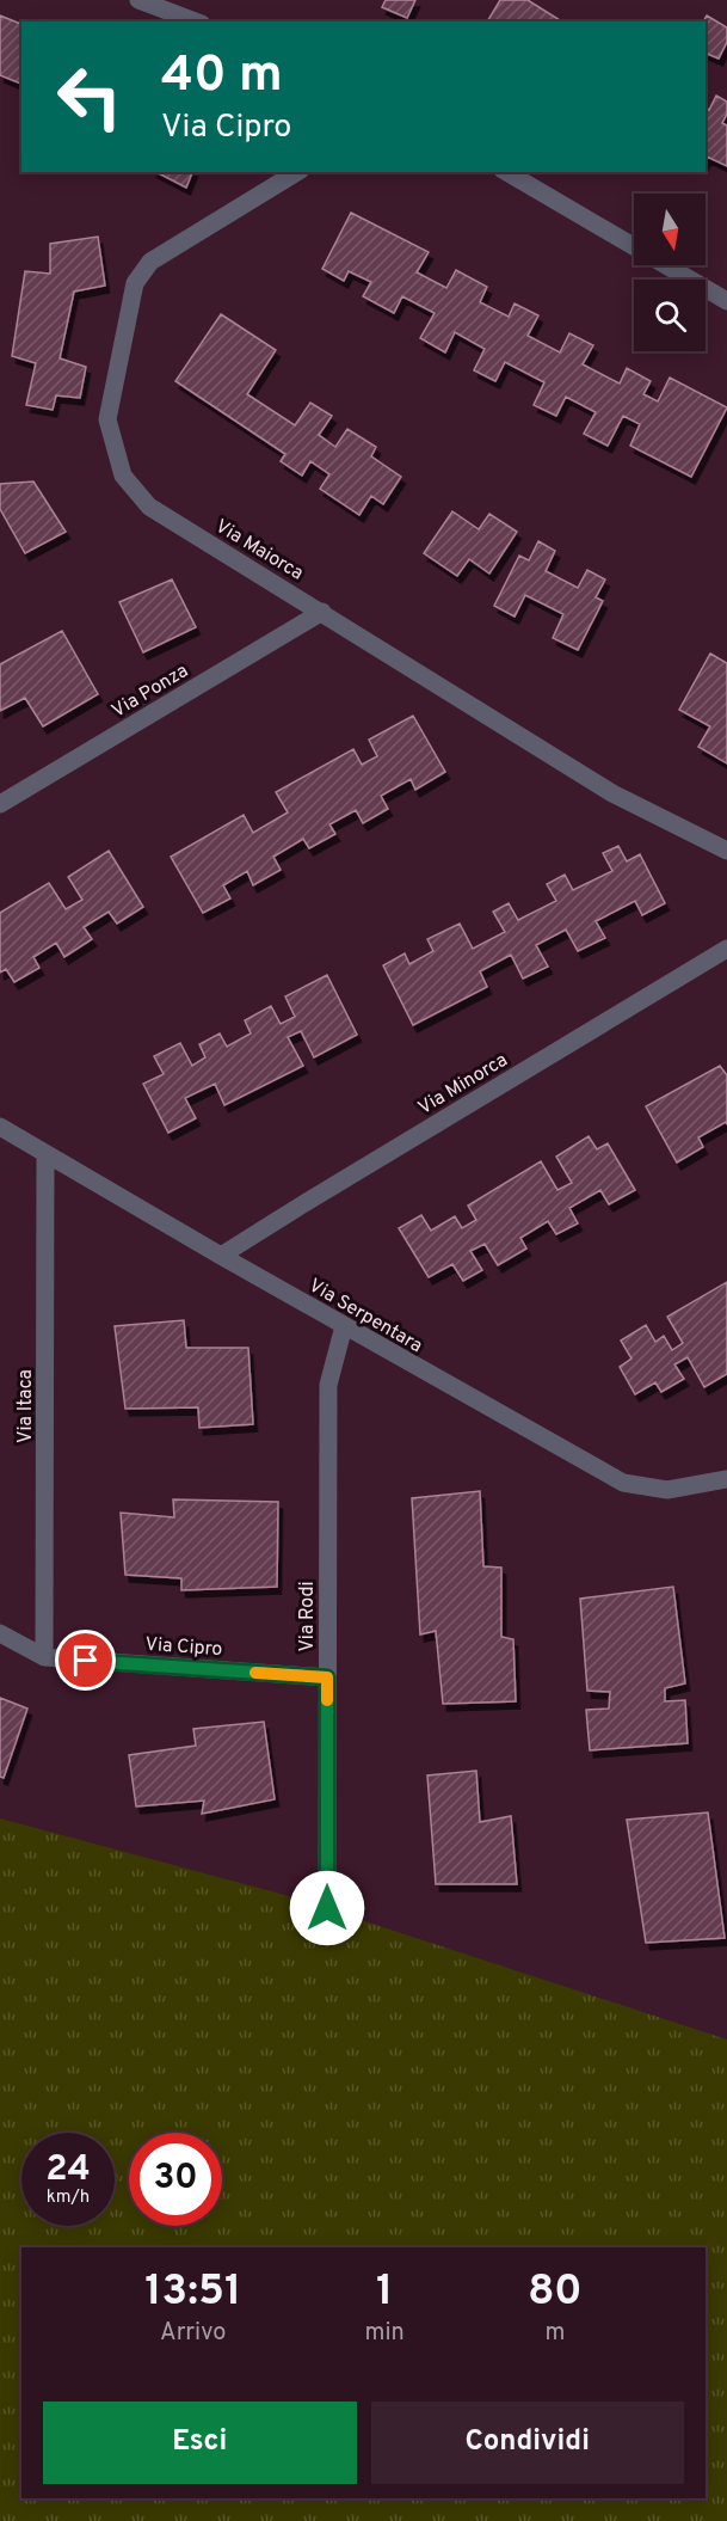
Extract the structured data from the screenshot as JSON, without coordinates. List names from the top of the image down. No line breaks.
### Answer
{"streets":{"street":["Via Maiorca","Via Ponza","Via Minorca","Via Serpentara","Via Itaca","Via Rodi","Via Cipro"]},"crossings":[["Via Maiorca","Via Ponza"],["Via Minorca","Via Serpentara"],["Via Serpentara","Via Itaca"],["Via Serpentara","Via Rodi"],["Via Itaca","Via Cipro"],["Via Rodi","Via Cipro"]],"north":"bottom","page":{"turn":["40 m","Via Cipro"],"speed":"24 km/h","limit":"30","eta":["13:51","Arrivo","1","min","80","m"],"buttons":["Esci","Condividi"]}}
